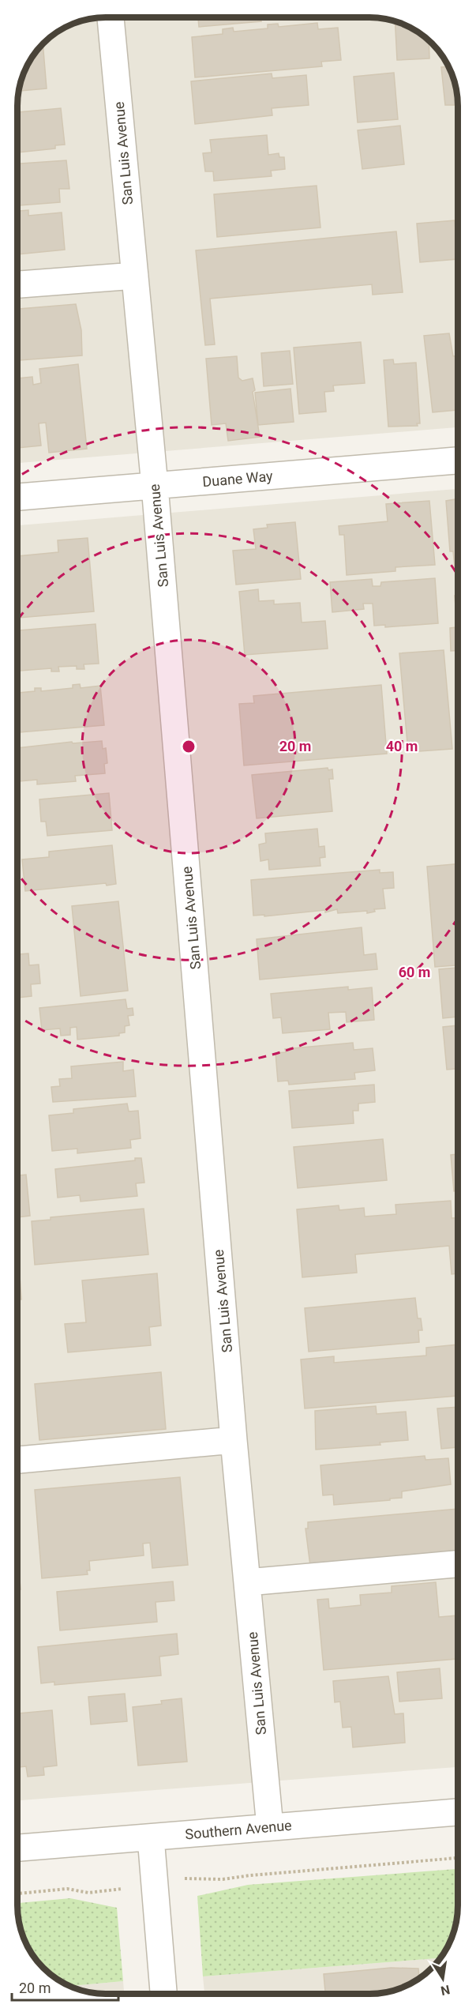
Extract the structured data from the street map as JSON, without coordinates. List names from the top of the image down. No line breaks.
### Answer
{"streets":{"street":["San Luis Avenue","Duane Way","Southern Avenue"]},"crossings":[["San Luis Avenue","Duane Way"],["San Luis Avenue","Southern Avenue"]],"scale_bar":"20 m","north":"bottom","rings":["20 m","40 m","60 m"]}
